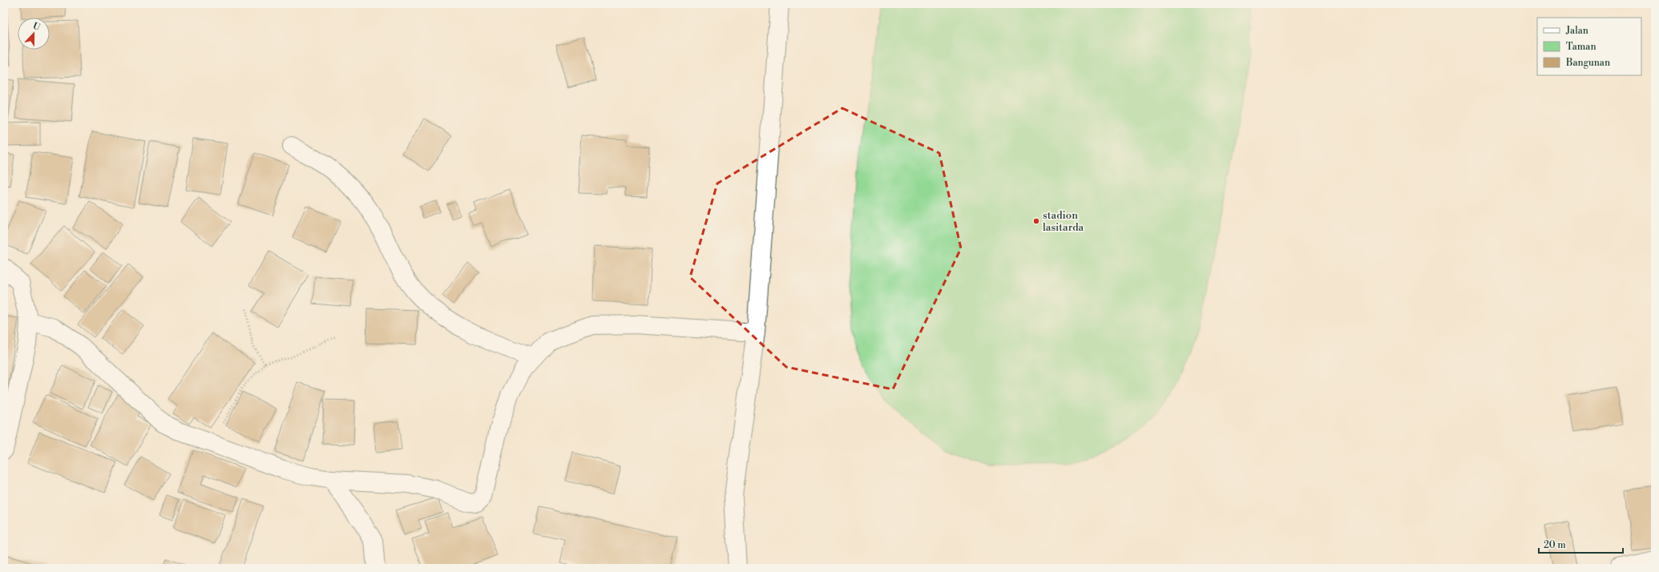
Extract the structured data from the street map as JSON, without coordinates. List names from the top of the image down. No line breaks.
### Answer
{"places":["stadion lasitarda"],"legend":["Jalan","Taman","Bangunan"],"scale_bar":"20 m","north":"top"}
